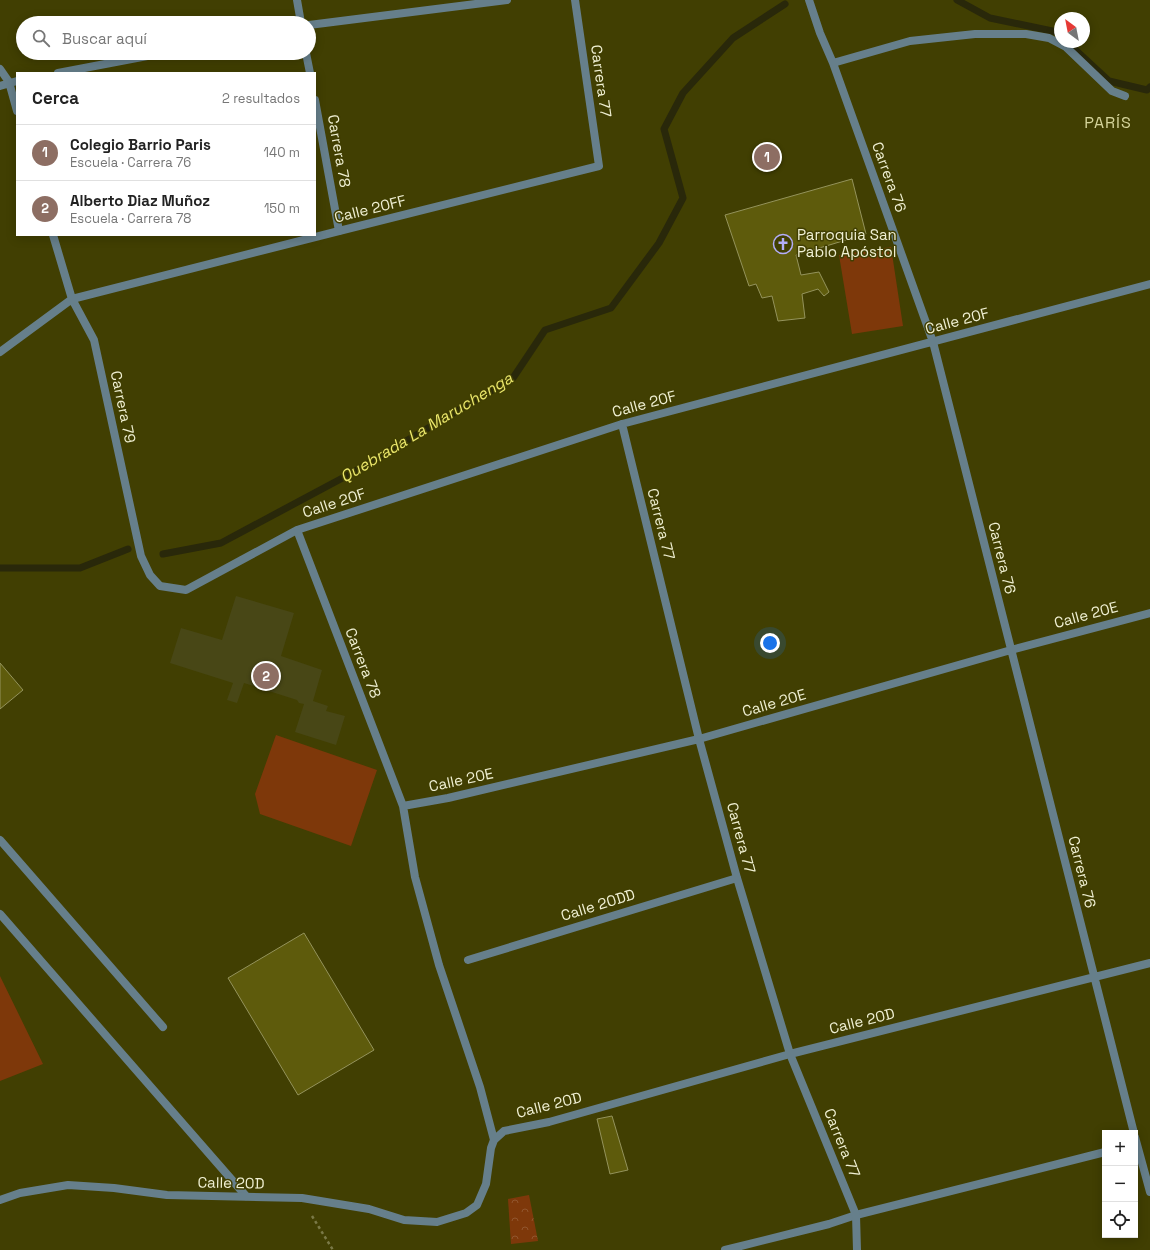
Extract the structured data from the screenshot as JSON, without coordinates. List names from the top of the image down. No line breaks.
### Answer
{"streets":{"street":["Carrera 77","Carrera 78","Carrera 76","Calle 20FF","Calle 20F","Carrera 79","Calle 20E","Calle 20DD","Calle 20D"]},"crossings":[["Carrera 77","Calle 20FF"],["Carrera 77","Calle 20F"],["Carrera 77","Calle 20E"],["Carrera 77","Calle 20DD"],["Carrera 77","Calle 20D"],["Carrera 78","Calle 20FF"],["Carrera 78","Calle 20F"],["Carrera 78","Calle 20E"],["Carrera 78","Calle 20D"],["Carrera 76","Calle 20F"],["Carrera 76","Calle 20E"],["Carrera 76","Calle 20D"],["Calle 20FF","Carrera 79"],["Calle 20F","Carrera 79"]],"districts":["PARÍS"],"water":["Quebrada La Maruchenga"],"places":{"church":["Parroquia San Pablo Apóstol"]},"north":"top left","page":{"search":"Buscar aquí","heading":["Cerca","2 resultados"],"list":[{"mark":"1","name":"Colegio Barrio Paris","note":"Escuela · Carrera 76","value":"140 m"},{"mark":"2","name":"Alberto Diaz Muñoz","note":"Escuela · Carrera 78","value":"150 m"}],"pins":["1","2"],"map_buttons":["+","−"]}}
